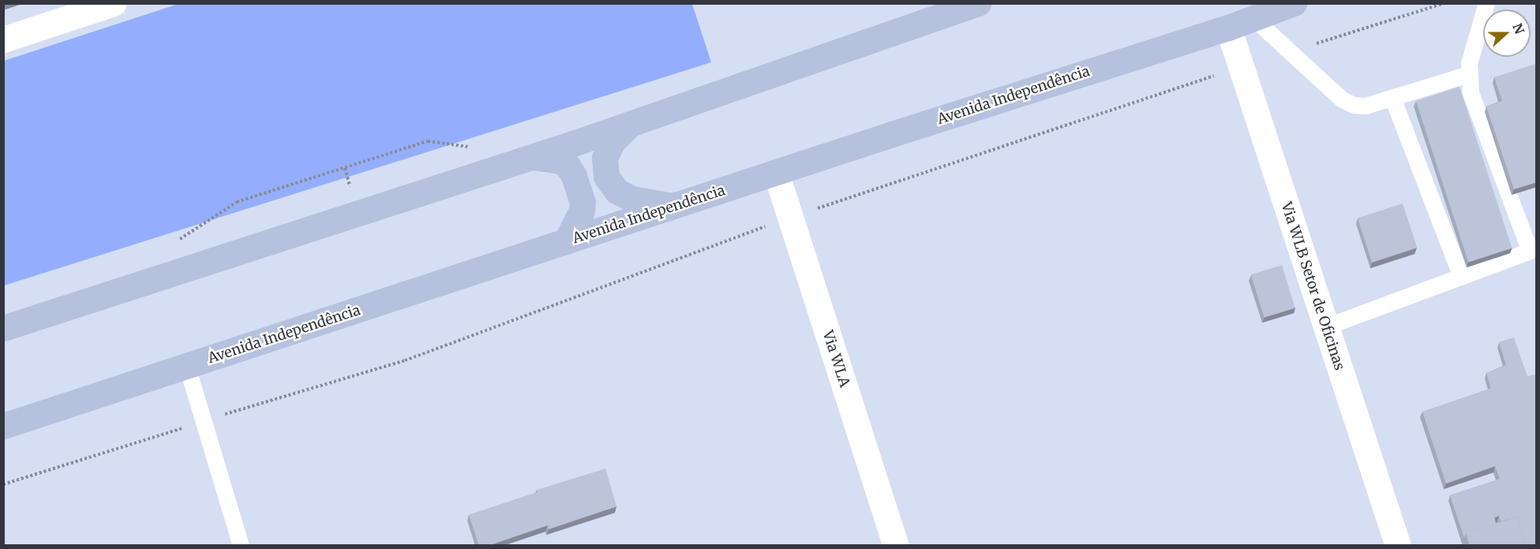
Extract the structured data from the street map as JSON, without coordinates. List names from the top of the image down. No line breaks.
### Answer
{"streets":{"main road":["Avenida Independência"],"street":["Via WLB Setor de Oficinas","Via WLA"]},"crossings":[["Avenida Independência","Via WLB Setor de Oficinas"],["Avenida Independência","Via WLA"]],"north":"right"}
